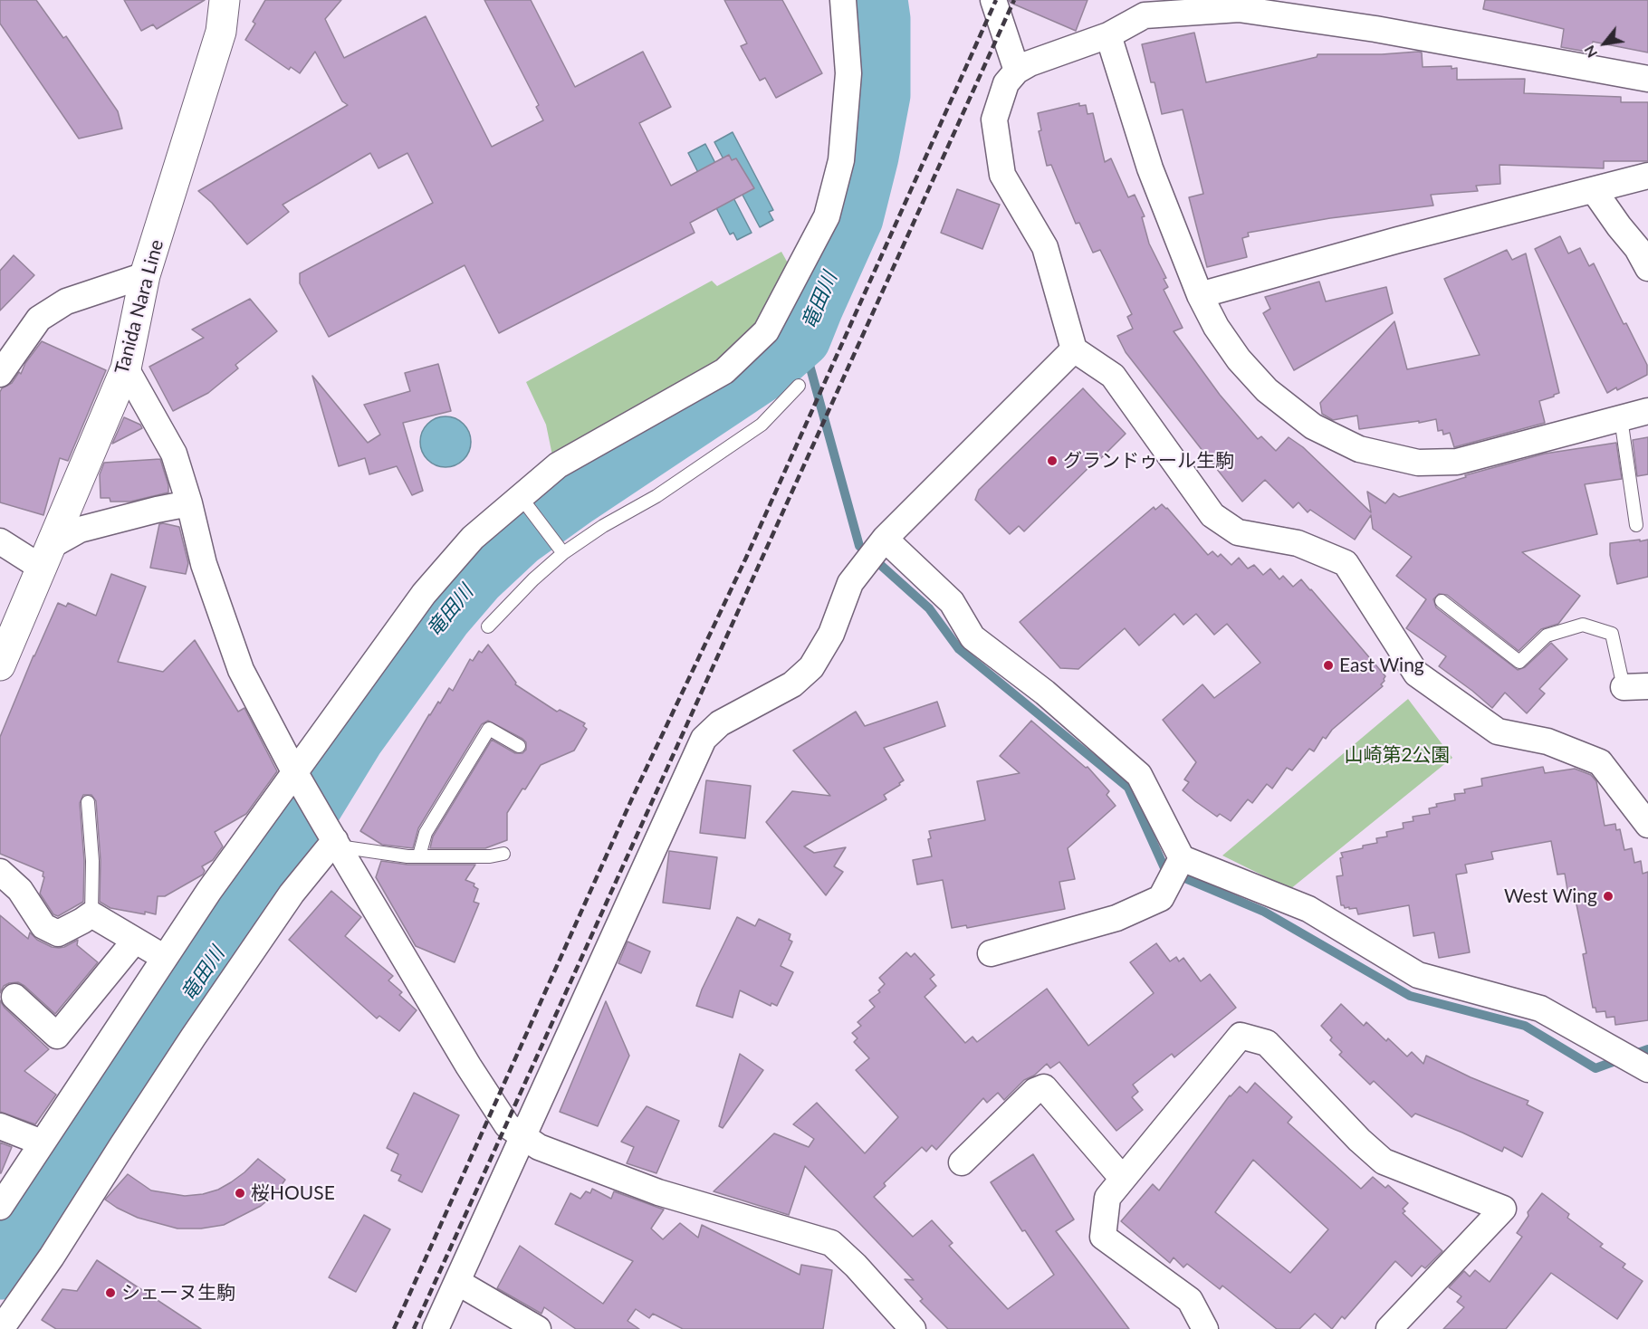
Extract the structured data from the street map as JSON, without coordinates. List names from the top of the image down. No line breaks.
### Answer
{"streets":{"main road":["Tanida Nara Line"]},"water":["竜田川"],"parks":["山崎第2公園"],"places":["グランドゥール生駒","East Wing","West Wing","桜HOUSE","シェーヌ生駒"],"north":"bottom left"}
